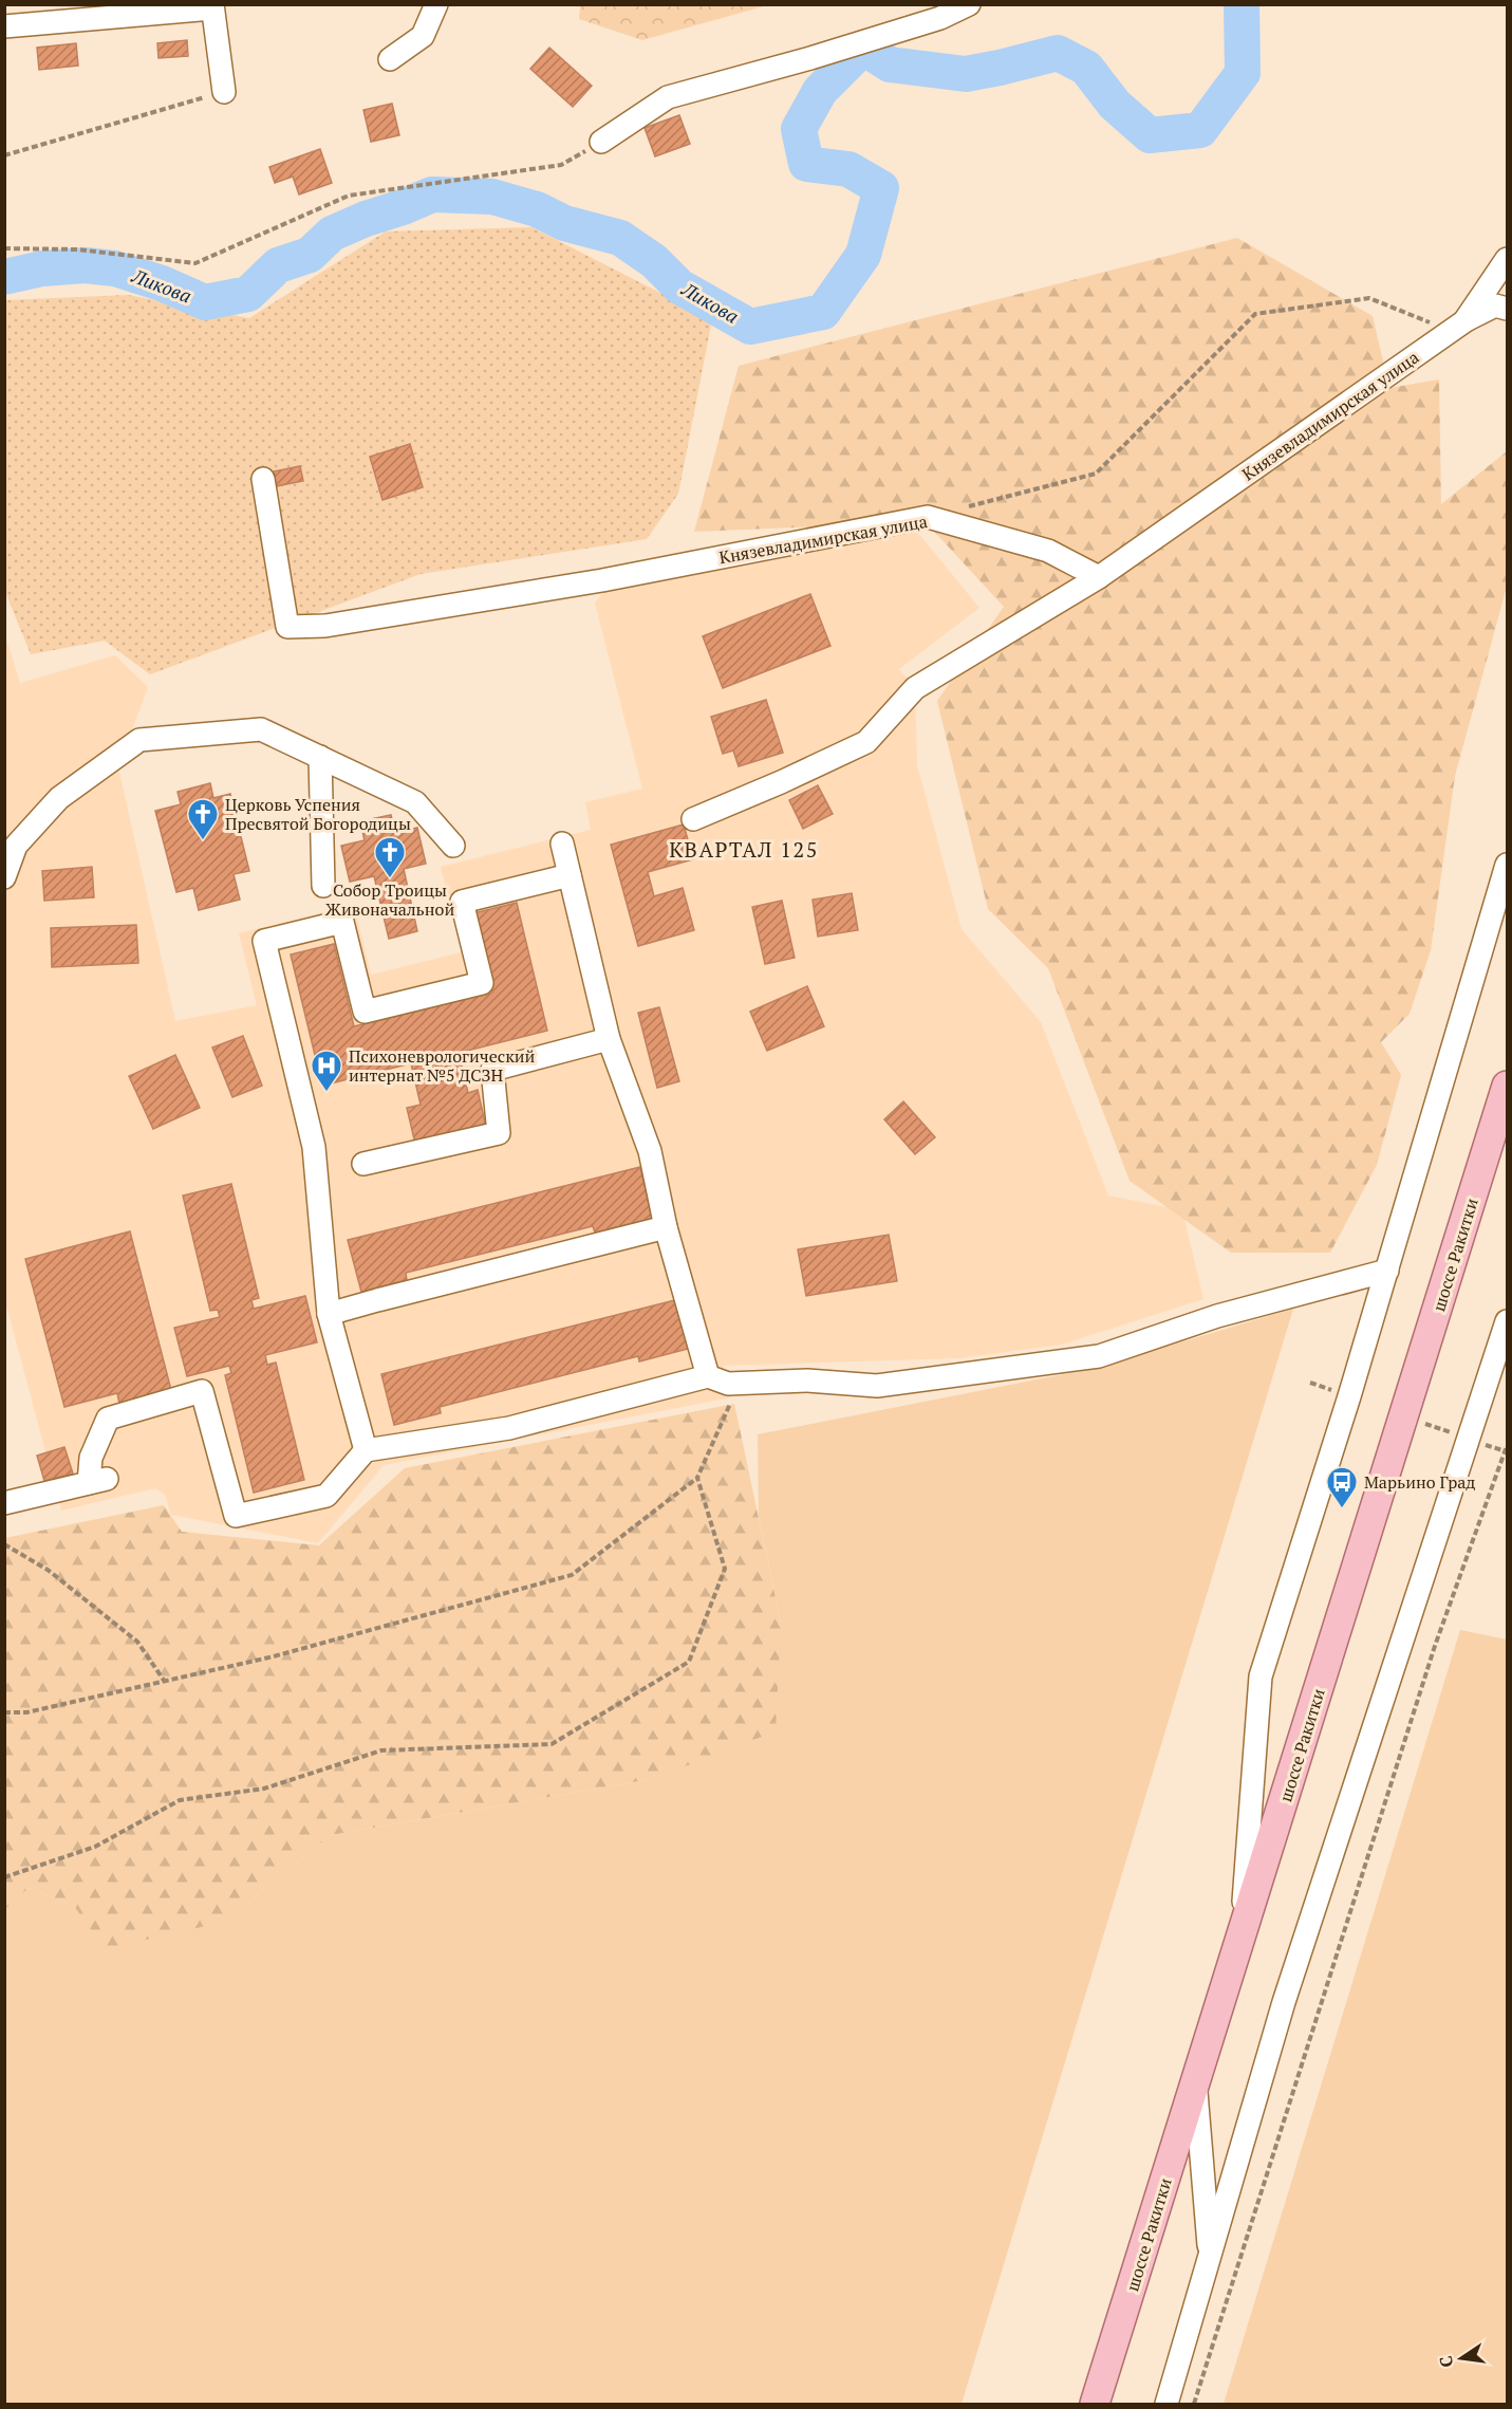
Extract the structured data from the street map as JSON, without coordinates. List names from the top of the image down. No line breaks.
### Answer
{"streets":{"main road":["шоссе Ракитки"],"street":["Князевладимирская улица"]},"districts":["КВАРТАЛ 125"],"water":["Ликова"],"places":{"church":["Церковь Успения Пресвятой Богородицы","Собор Троицы Живоначальной"],"hospital":["Психоневрологический интернат №5 ДСЗН"],"bus stop":["Марьино Град"]},"north":"left"}
